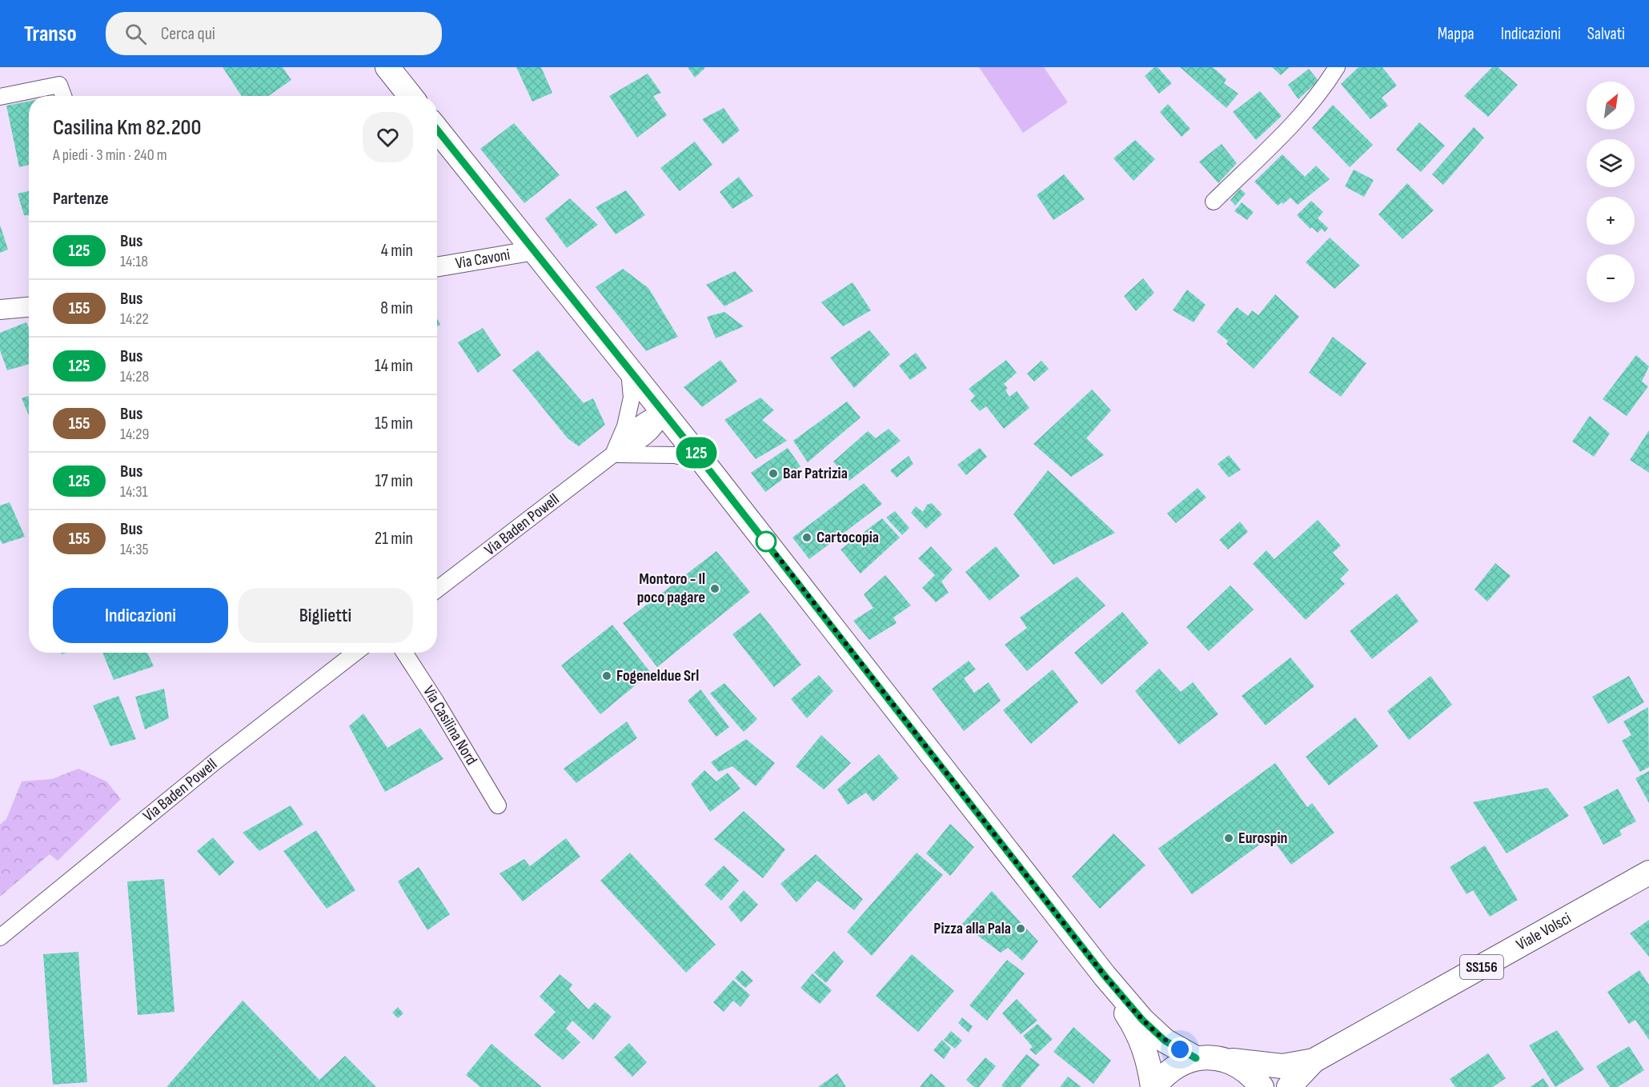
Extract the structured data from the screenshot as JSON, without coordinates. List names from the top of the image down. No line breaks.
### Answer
{"streets":{"main road":["Viale Volsci","SS156"],"street":["Via Cavoni","Via Baden Powell","Via Casilina Nord"]},"crossings":[["Viale Volsci","SS156"]],"places":["Bar Patrizia","Cartocopia","Montoro - Il poco pagare","Fogeneldue Srl","Eurospin","Pizza alla Pala"],"lines":["bus line 125"],"north":"top right","page":{"header":"Transo","search":"Cerca qui","nav":["Mappa","Indicazioni","Salvati"],"on_map":"125","map_buttons":["+","−"],"heading":[["Casilina Km 82.200","A piedi · 3 min · 240 m"],"Partenze"],"list":[{"mark":"125","name":"Bus","note":"14:18","value":"4 min"},{"mark":"155","name":"Bus","note":"14:22","value":"8 min"},{"mark":"125","name":"Bus","note":"14:28","value":"14 min"},{"mark":"155","name":"Bus","note":"14:29","value":"15 min"},{"mark":"125","name":"Bus","note":"14:31","value":"17 min"},{"mark":"155","name":"Bus","note":"14:35","value":"21 min"}],"buttons":["Indicazioni","Biglietti"]}}
